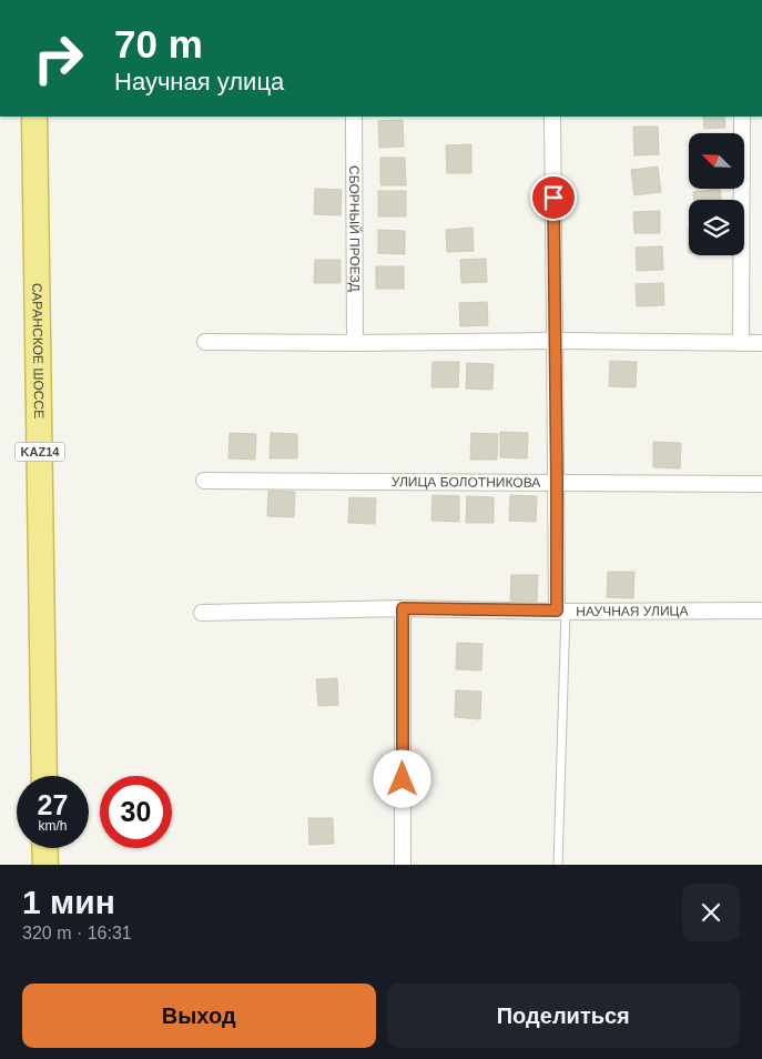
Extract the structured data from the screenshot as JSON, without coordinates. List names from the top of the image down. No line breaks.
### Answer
{"streets":{"highway":["САРАНСКОЕ ШОССЕ","KAZ14"],"street":["СБОРНЫЙ ПРОЕЗД","УЛИЦА БОЛОТНИКОВА","НАУЧНАЯ УЛИЦА"]},"north":"top left","page":{"turn":["70 m","Научная улица"],"speed":"27 km/h","limit":"30","heading":["1 мин","320 m · 16:31"],"buttons":["Выход","Поделиться"]}}
